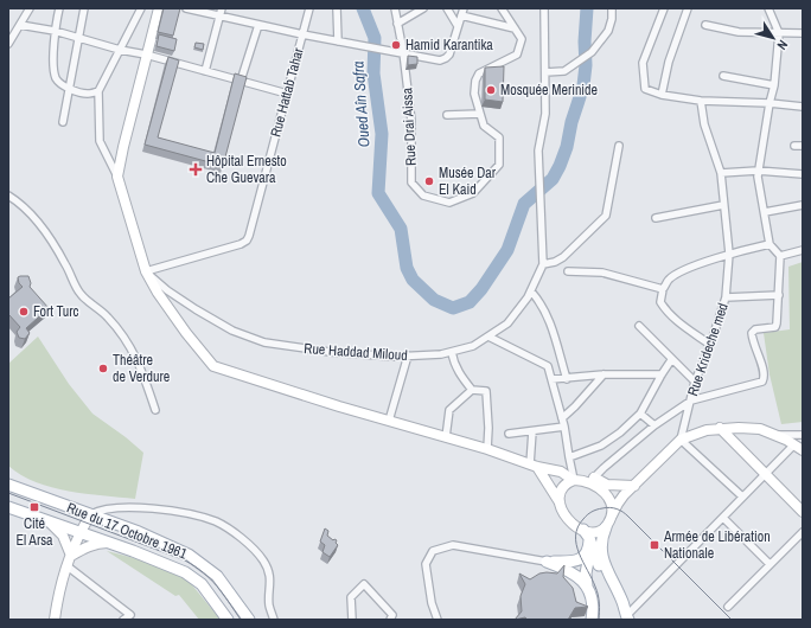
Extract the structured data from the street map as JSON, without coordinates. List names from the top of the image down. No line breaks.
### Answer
{"streets":{"main road":["Rue du 17 Octobre 1961"],"street":["Rue Hattab Tahar","Rue Drai Aissa","Rue Krideche med","Rue Haddad Miloud"]},"crossings":[["Rue Hattab Tahar","Rue Haddad Miloud"]],"water":["Oued Aîn Safra"],"places":{"other":["Hamid Karantika","Mosquée Merinide","Musée Dar El Kaid","Fort Turc","Théâtre de Verdure"],"health":["Hôpital Ernesto Che Guevara"],"transit":["Cité El Arsa","Armée de Libération Nationale"]},"north":"bottom right"}
